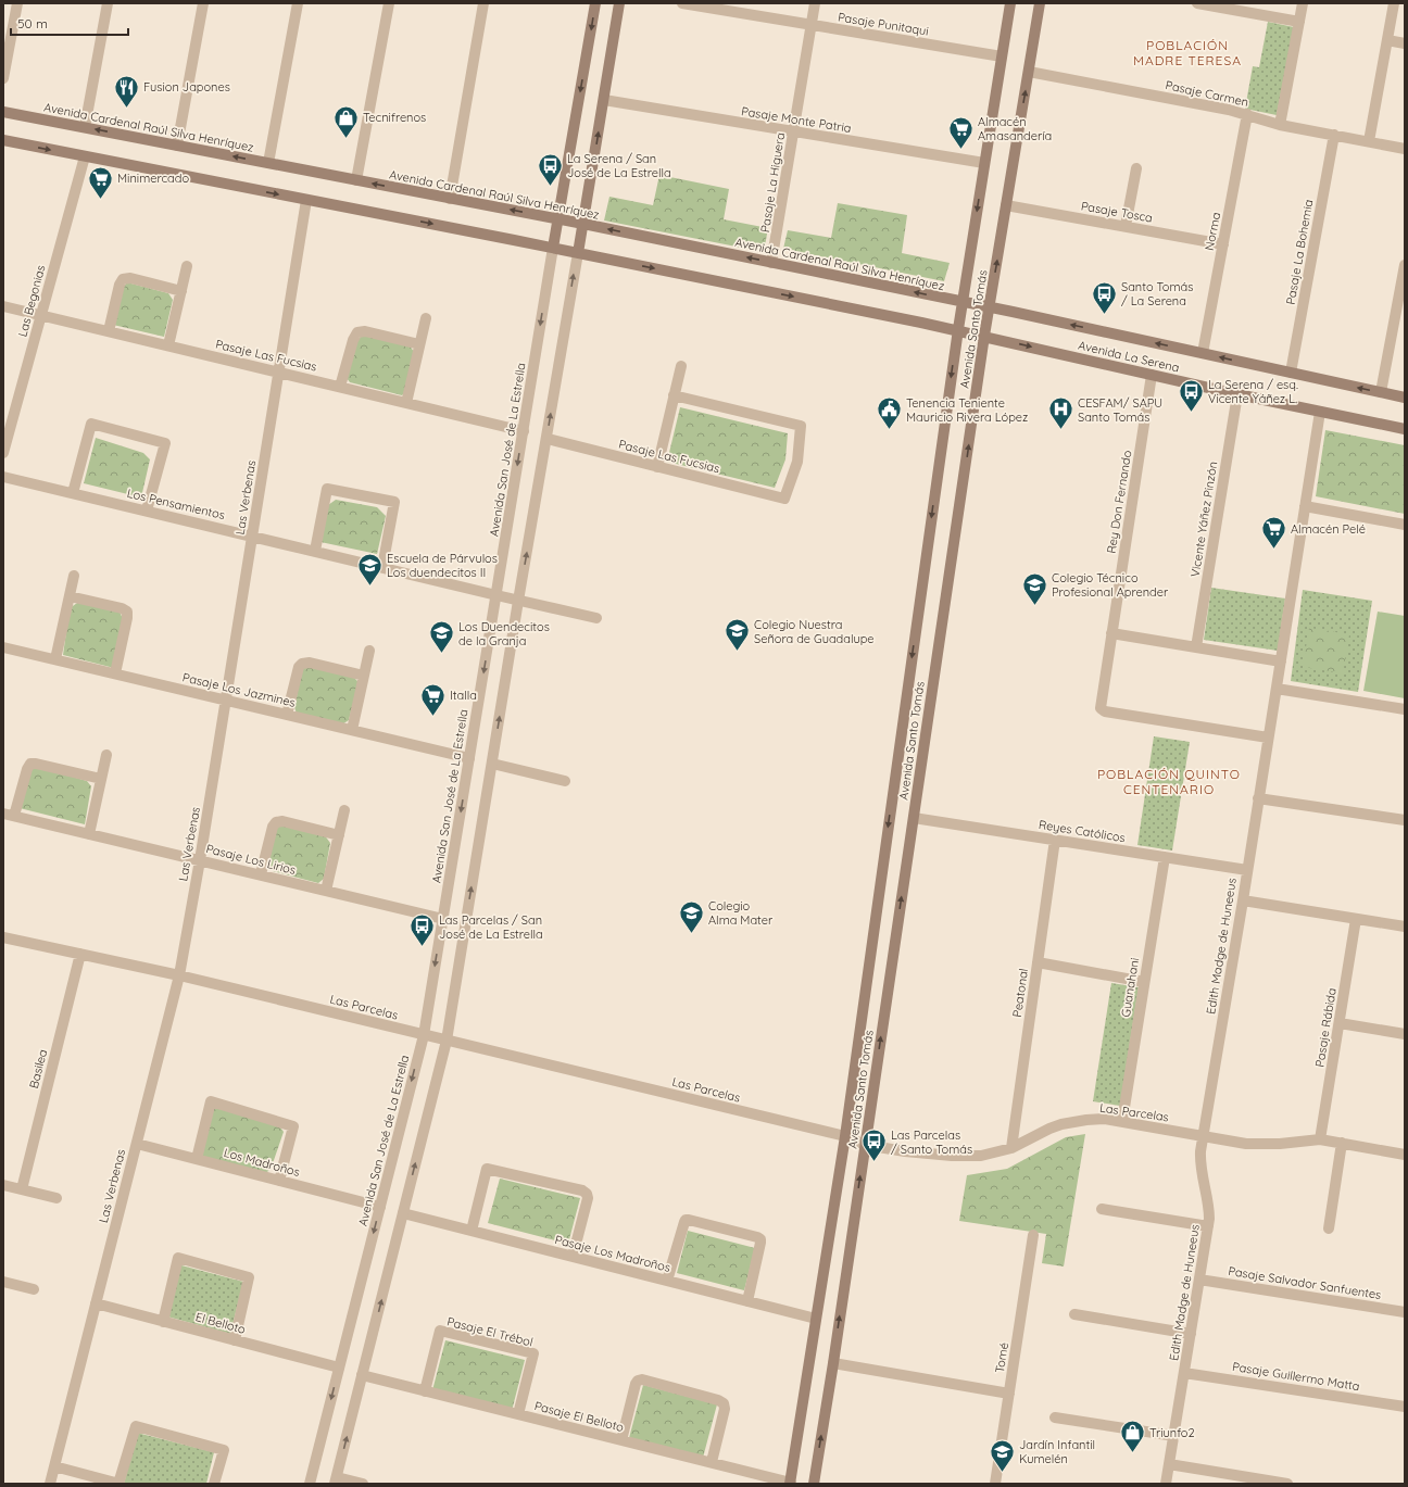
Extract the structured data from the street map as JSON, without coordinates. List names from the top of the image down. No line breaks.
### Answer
{"streets":{"main road":["Avenida Cardenal Raúl Silva Henríquez","Avenida Santo Tomás","Avenida La Serena","Avenida San José de La Estrella"],"street":["Pasaje Punitaqui","Pasaje Carmen","Pasaje Monte Patria","Pasaje La Higuera","Pasaje Tosca","Norma","Pasaje La Bohemia","Las Begonias","Pasaje Las Fucsias","Las Verbenas","Rey Don Fernando","Los Pensamientos","Vicente Yáñez Pinzón","Pasaje Los Jazmines","Reyes Católicos","Pasaje Los Lirios","Edith Madge de Huneeus","Guanahani","Peatonal","Las Parcelas","Pasaje Rábida","Basilea","Los Madroños","Pasaje Los Madroños","Pasaje Salvador Sanfuentes","El Belloto","Pasaje El Trébol","Tomé","Pasaje Guillermo Matta","Pasaje El Belloto"]},"crossings":[["Pasaje Punitaqui","Pasaje La Higuera"],["Pasaje Punitaqui","Avenida Santo Tomás"],["Pasaje Carmen","Norma"],["Pasaje Carmen","Pasaje La Bohemia"],["Pasaje Carmen","Avenida Santo Tomás"],["Pasaje Monte Patria","Pasaje La Higuera"],["Pasaje Monte Patria","Avenida Santo Tomás"],["Avenida Cardenal Raúl Silva Henríquez","Pasaje La Higuera"],["Avenida Cardenal Raúl Silva Henríquez","Avenida Santo Tomás"],["Avenida Cardenal Raúl Silva Henríquez","Avenida La Serena"],["Avenida Cardenal Raúl Silva Henríquez","Avenida San José de La Estrella"],["Pasaje Tosca","Norma"],["Pasaje Tosca","Avenida Santo Tomás"],["Norma","Avenida La Serena"],["Pasaje La Bohemia","Avenida La Serena"],["Las Begonias","Pasaje Las Fucsias"],["Avenida Santo Tomás","Avenida La Serena"],["Avenida Santo Tomás","Reyes Católicos"],["Avenida Santo Tomás","Las Parcelas"],["Avenida Santo Tomás","Pasaje Los Madroños"],["Avenida Santo Tomás","Pasaje El Belloto"],["Pasaje Las Fucsias","Avenida San José de La Estrella"],["Pasaje Las Fucsias","Las Verbenas"],["Avenida La Serena","Rey Don Fernando"],["Avenida La Serena","Vicente Yáñez Pinzón"],["Avenida La Serena","Edith Madge de Huneeus"],["Avenida San José de La Estrella","Los Pensamientos"],["Avenida San José de La Estrella","Pasaje Los Jazmines"],["Avenida San José de La Estrella","Pasaje Los Lirios"],["Avenida San José de La Estrella","Las Parcelas"],["Avenida San José de La Estrella","Los Madroños"],["Avenida San José de La Estrella","El Belloto"],["Las Verbenas","Los Pensamientos"],["Las Verbenas","Pasaje Los Jazmines"],["Las Verbenas","Pasaje Los Lirios"],["Las Verbenas","Las Parcelas"],["Las Verbenas","Los Madroños"],["Las Verbenas","El Belloto"],["Rey Don Fernando","Edith Madge de Huneeus"],["Reyes Católicos","Edith Madge de Huneeus"],["Reyes Católicos","Guanahani"],["Reyes Católicos","Peatonal"],["Edith Madge de Huneeus","Las Parcelas"],["Edith Madge de Huneeus","Pasaje Salvador Sanfuentes"],["Edith Madge de Huneeus","Pasaje Guillermo Matta"],["Guanahani","Las Parcelas"],["Peatonal","Las Parcelas"],["Las Parcelas","Pasaje Rábida"],["Las Parcelas","Basilea"],["Pasaje El Trébol","Pasaje El Belloto"]],"one_way":["Avenida San José de La Estrella"],"districts":["POBLACIÓN MADRE TERESA","POBLACIÓN QUINTO CENTENARIO"],"places":{"restaurant":["Fusion Japones"],"shop":["Tecnifrenos","Triunfo2"],"supermarket":["Almacén Amasandería","Minimercado","Almacén Pelé","Italla"],"bus stop":["La Serena / San José de La Estrella","Santo Tomás / La Serena","La Serena / esq. Vicente Yáñez L.","Las Parcelas / San José de La Estrella","Las Parcelas / Santo Tomás"],"public building":["Tenencia Teniente Mauricio Rivera López"],"hospital":["CESFAM/ SAPU Santo Tomás"],"school or university":["Escuela de Párvulos Los duendecitos II","Colegio Técnico Profesional Aprender","Colegio Nuestra Señora de Guadalupe","Los Duendecitos de la Granja","Colegio Alma Mater","Jardín Infantil Kumelén"]},"scale_bar":"50 m"}
